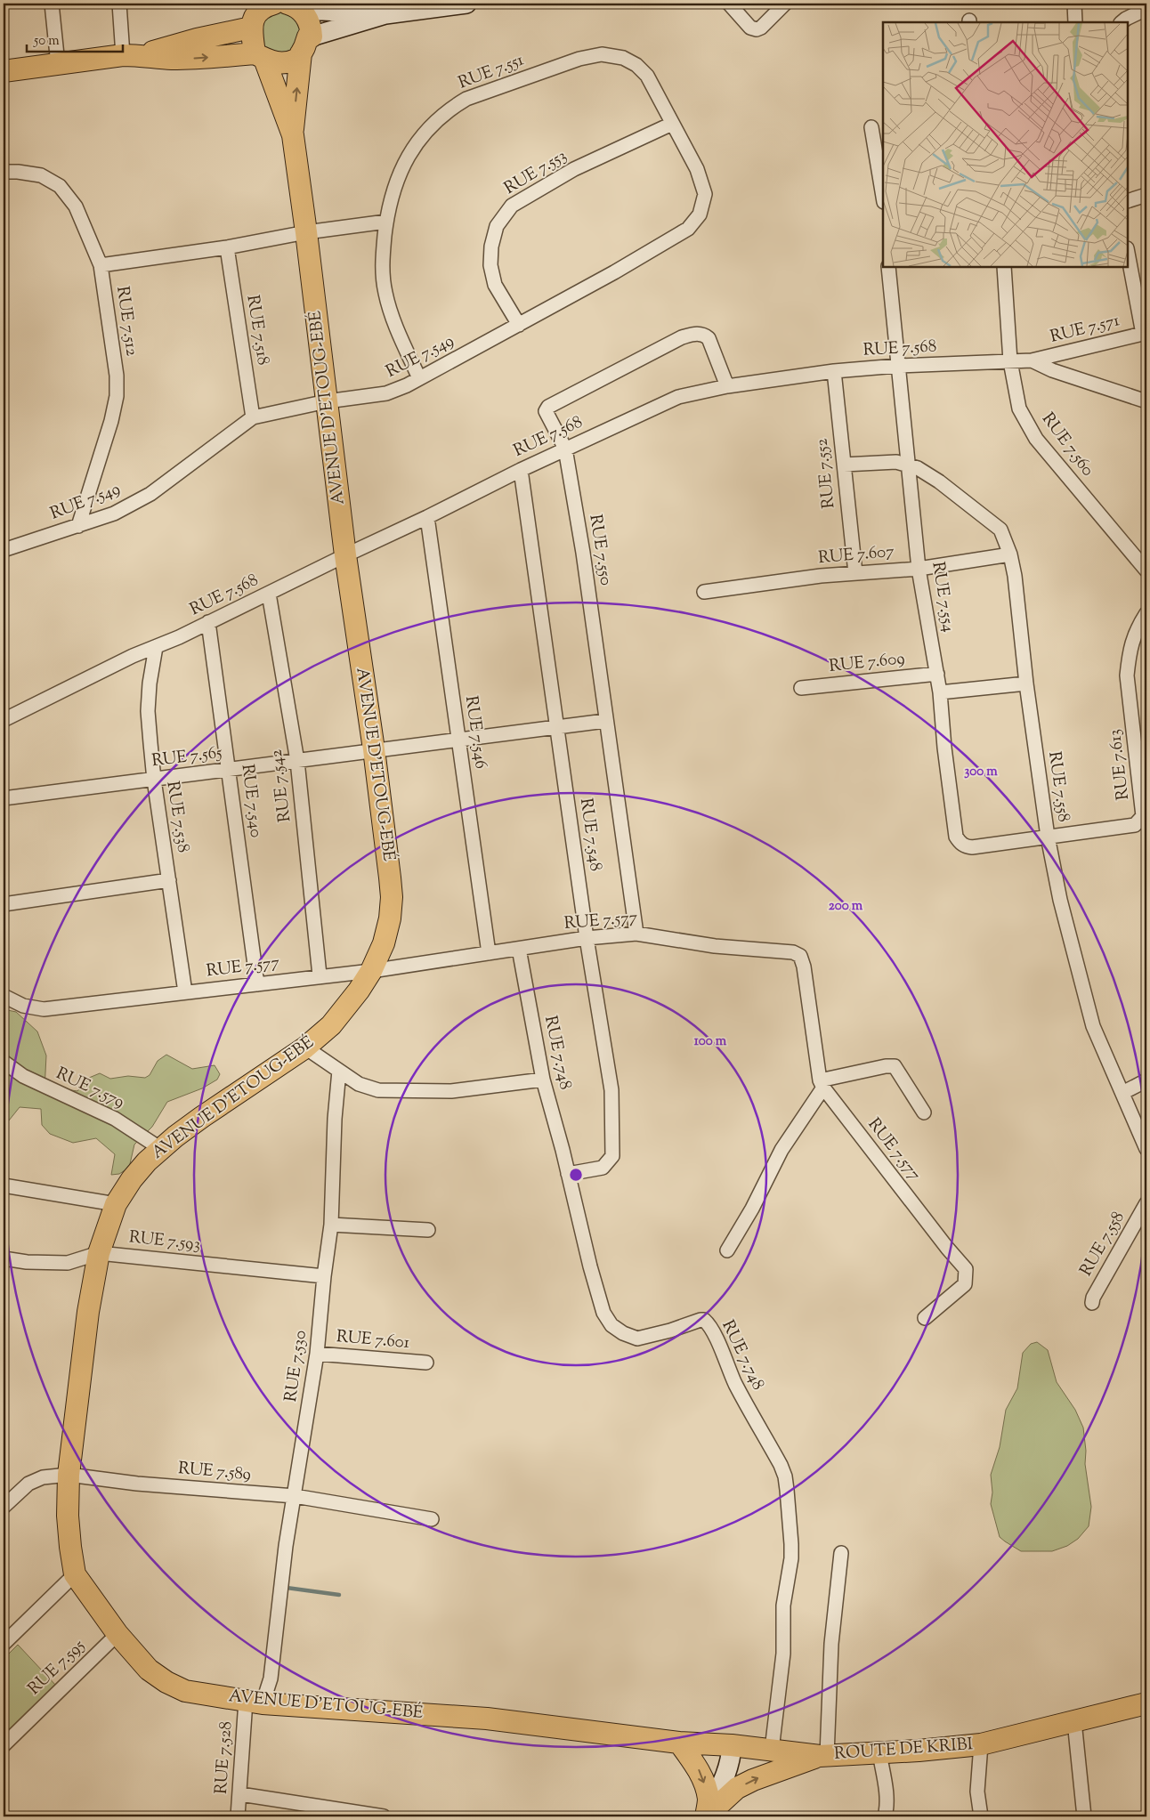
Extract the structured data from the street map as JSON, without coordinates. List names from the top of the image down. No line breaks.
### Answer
{"streets":{"main road":["AVENUE D'ETOUG-EBÉ","ROUTE DE KRIBI"],"street":["RUE 7.551","RUE 7.553","RUE 7.512","RUE 7.571","RUE 7.518","RUE 7.568","RUE 7.549","RUE 7.560","RUE 7.552","RUE 7.550","RUE 7.607","RUE 7.554","RUE 7.609","RUE 7.546","RUE 7.565","RUE 7.613","RUE 7.542","RUE 7.558","RUE 7.540","RUE 7.538","RUE 7.548","RUE 7.577","RUE 7.748","RUE 7.579","RUE 7.593","RUE 7.601","RUE 7.530","RUE 7.589","RUE 7.595","RUE 7.528"]},"crossings":[["RUE 7.551","RUE 7.553"],["RUE 7.551","RUE 7.549"],["RUE 7.553","RUE 7.549"],["RUE 7.512","RUE 7.549"],["RUE 7.571","RUE 7.568"],["RUE 7.518","RUE 7.549"],["RUE 7.568","AVENUE D'ETOUG-EBÉ"],["RUE 7.568","RUE 7.560"],["RUE 7.568","RUE 7.552"],["RUE 7.568","RUE 7.550"],["RUE 7.568","RUE 7.554"],["RUE 7.568","RUE 7.546"],["RUE 7.568","RUE 7.542"],["RUE 7.568","RUE 7.540"],["RUE 7.568","RUE 7.538"],["RUE 7.568","RUE 7.548"],["RUE 7.549","AVENUE D'ETOUG-EBÉ"],["AVENUE D'ETOUG-EBÉ","RUE 7.565"],["AVENUE D'ETOUG-EBÉ","RUE 7.577"],["AVENUE D'ETOUG-EBÉ","RUE 7.579"],["AVENUE D'ETOUG-EBÉ","RUE 7.593"],["AVENUE D'ETOUG-EBÉ","RUE 7.530"],["AVENUE D'ETOUG-EBÉ","RUE 7.589"],["AVENUE D'ETOUG-EBÉ","RUE 7.595"],["AVENUE D'ETOUG-EBÉ","ROUTE DE KRIBI"],["AVENUE D'ETOUG-EBÉ","RUE 7.528"],["RUE 7.552","RUE 7.607"],["RUE 7.550","RUE 7.565"],["RUE 7.550","RUE 7.577"],["RUE 7.607","RUE 7.554"],["RUE 7.607","RUE 7.558"],["RUE 7.554","RUE 7.609"],["RUE 7.554","RUE 7.613"],["RUE 7.554","RUE 7.558"],["RUE 7.546","RUE 7.565"],["RUE 7.546","RUE 7.577"],["RUE 7.565","RUE 7.542"],["RUE 7.565","RUE 7.540"],["RUE 7.565","RUE 7.538"],["RUE 7.565","RUE 7.548"],["RUE 7.613","RUE 7.558"],["RUE 7.542","RUE 7.577"],["RUE 7.540","RUE 7.577"],["RUE 7.538","RUE 7.577"],["RUE 7.548","RUE 7.577"],["RUE 7.548","RUE 7.748"],["RUE 7.577","RUE 7.748"],["RUE 7.748","ROUTE DE KRIBI"],["RUE 7.593","RUE 7.530"],["RUE 7.601","RUE 7.530"],["RUE 7.530","RUE 7.589"],["RUE 7.530","RUE 7.528"]],"scale_bar":"50 m","rings":["300 m","200 m","100 m"]}
